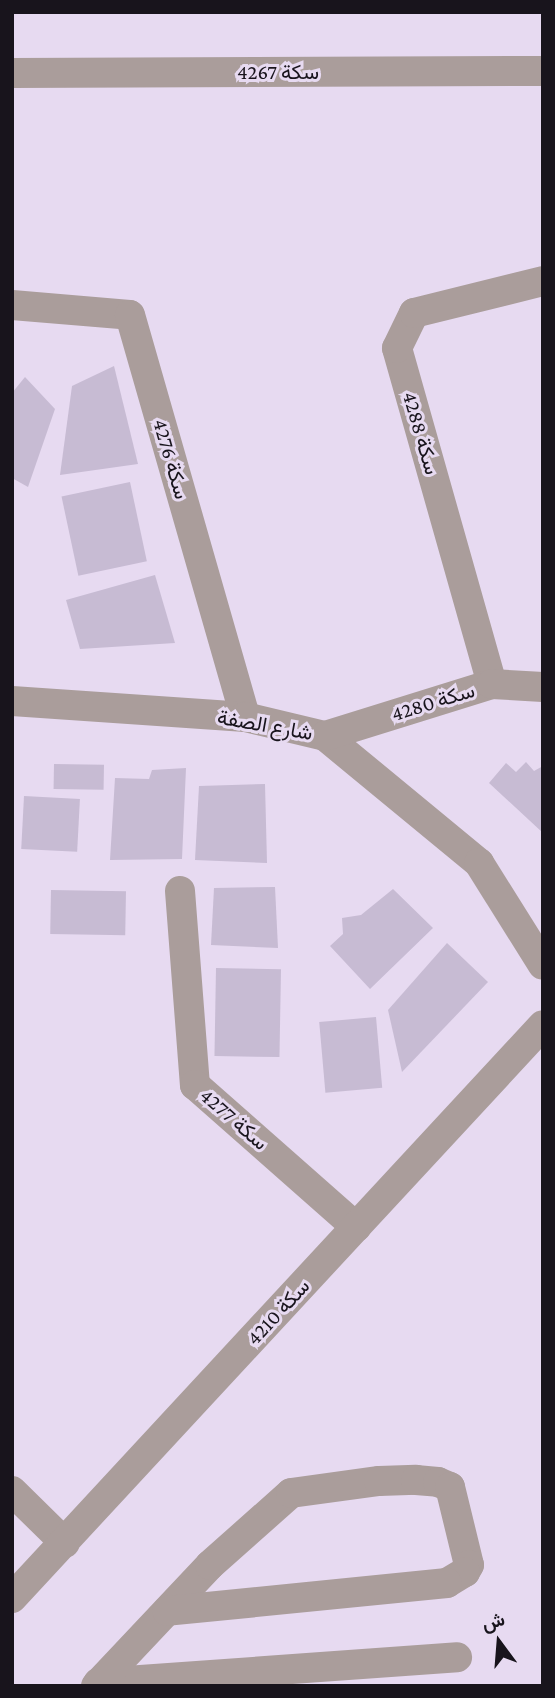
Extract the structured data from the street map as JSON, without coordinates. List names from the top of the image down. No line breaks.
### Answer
{"streets":{"street":["سكة 4267","سكة 4288","سكة 4276","سكة 4280","شارع الصفة","سكة 4277","سكة 4210"]},"crossings":[["سكة 4288","سكة 4280"],["سكة 4276","شارع الصفة"],["سكة 4280","شارع الصفة"],["سكة 4277","سكة 4210"]],"north":"top"}
